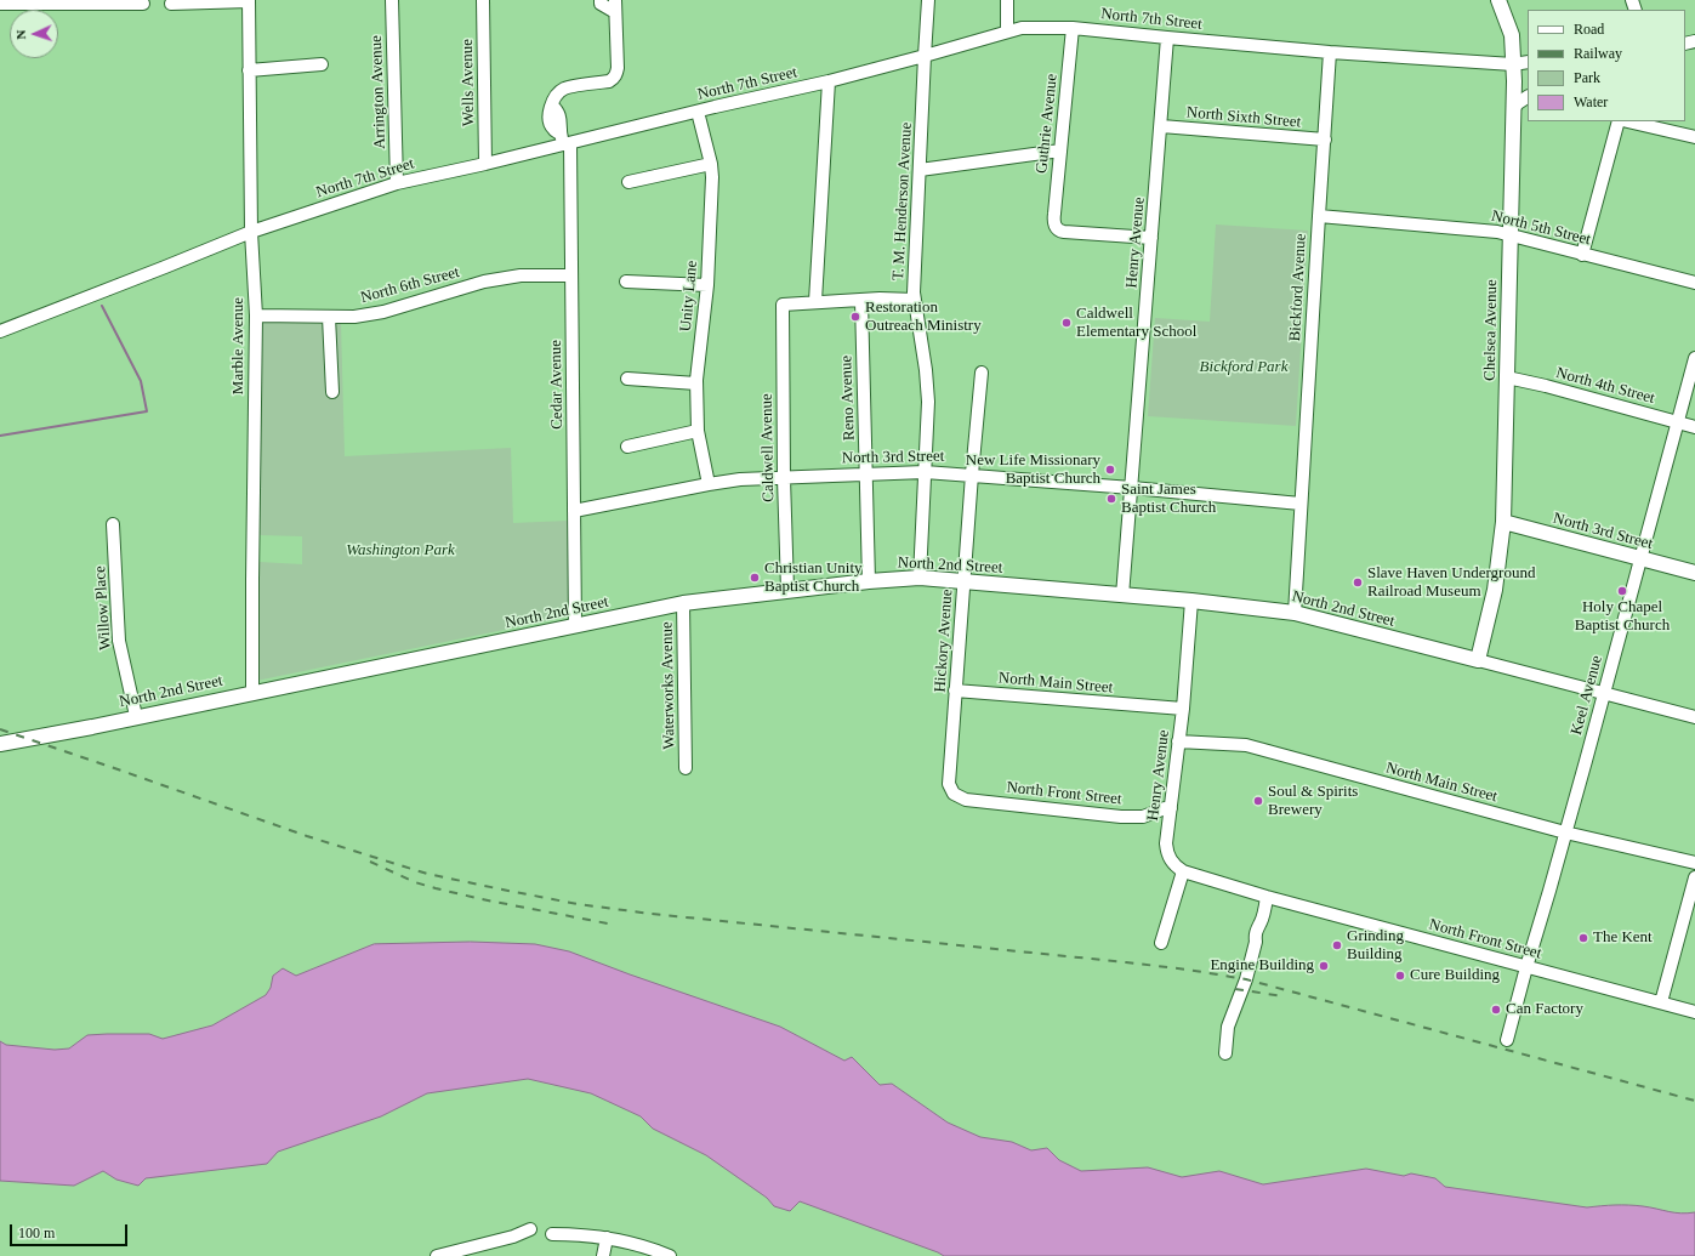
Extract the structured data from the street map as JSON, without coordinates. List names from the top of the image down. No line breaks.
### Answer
{"streets":{"main road":["Chelsea Avenue","North 3rd Street","North 2nd Street"],"street":["North 7th Street","Wells Avenue","Arrington Avenue","North Sixth Street","Guthrie Avenue","T. M. Henderson Avenue","North 5th Street","Henry Avenue","North 6th Street","Bickford Avenue","Unity Lane","Marble Avenue","Cedar Avenue","North 4th Street","Reno Avenue","Caldwell Avenue","Willow Place","Hickory Avenue","North Main Street","Waterworks Avenue","Keel Avenue","North Front Street"]},"crossings":[["North 7th Street","Wells Avenue"],["North 7th Street","Arrington Avenue"],["North 7th Street","Guthrie Avenue"],["North 7th Street","T. M. Henderson Avenue"],["North 7th Street","Henry Avenue"],["North 7th Street","Bickford Avenue"],["North 7th Street","Unity Lane"],["North 7th Street","Chelsea Avenue"],["North 7th Street","Marble Avenue"],["North 7th Street","Cedar Avenue"],["North Sixth Street","Henry Avenue"],["North Sixth Street","Bickford Avenue"],["Guthrie Avenue","Henry Avenue"],["T. M. Henderson Avenue","North 3rd Street"],["T. M. Henderson Avenue","North 2nd Street"],["North 5th Street","Bickford Avenue"],["North 5th Street","Chelsea Avenue"],["Henry Avenue","North 3rd Street"],["Henry Avenue","North 2nd Street"],["Henry Avenue","North Main Street"],["Henry Avenue","North Front Street"],["North 6th Street","Marble Avenue"],["North 6th Street","Cedar Avenue"],["Bickford Avenue","North 3rd Street"],["Bickford Avenue","North 2nd Street"],["Unity Lane","North 3rd Street"],["Chelsea Avenue","North 4th Street"],["Chelsea Avenue","North 3rd Street"],["Chelsea Avenue","North 2nd Street"],["Marble Avenue","North 2nd Street"],["Cedar Avenue","North 3rd Street"],["Cedar Avenue","North 2nd Street"],["North 4th Street","Keel Avenue"],["Reno Avenue","North 3rd Street"],["Reno Avenue","North 2nd Street"],["Caldwell Avenue","North 3rd Street"],["Caldwell Avenue","North 2nd Street"],["North 3rd Street","Hickory Avenue"],["North 3rd Street","Keel Avenue"],["North 2nd Street","Willow Place"],["North 2nd Street","Hickory Avenue"],["North 2nd Street","Waterworks Avenue"],["North 2nd Street","Keel Avenue"],["Hickory Avenue","North Main Street"],["Hickory Avenue","North Front Street"],["North Main Street","Keel Avenue"],["Keel Avenue","North Front Street"]],"parks":["Bickford Park","Washington Park"],"places":["Restoration Outreach Ministry","Caldwell Elementary School","New Life Missionary Baptist Church","Saint James Baptist Church","Christian Unity Baptist Church","Slave Haven Underground Railroad Museum","Holy Chapel Baptist Church","Soul & Spirits Brewery","The Kent","Grinding Building","Engine Building","Cure Building","Can Factory"],"legend":["Road","Railway","Park","Water"],"scale_bar":"100 m","north":"left"}
